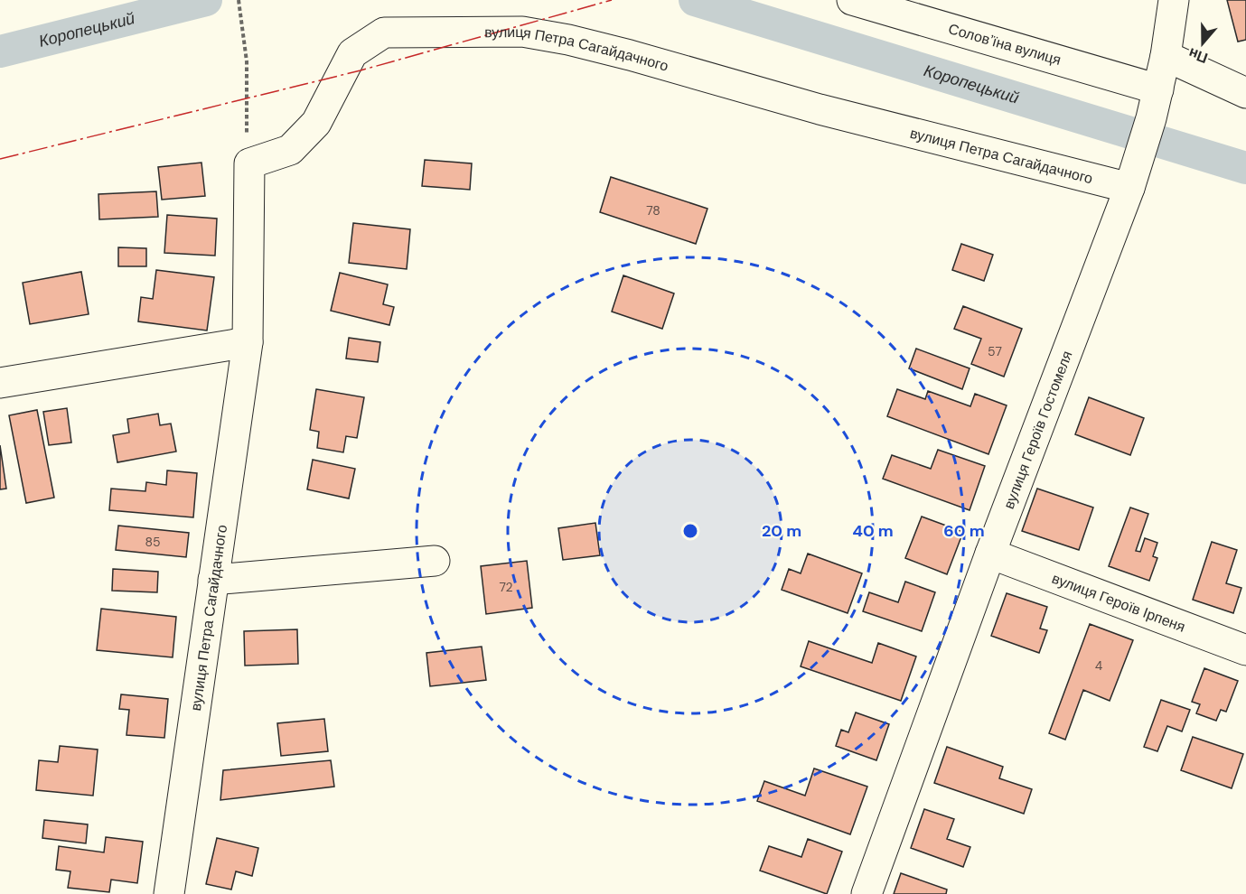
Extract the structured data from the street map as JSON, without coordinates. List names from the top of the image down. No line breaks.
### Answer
{"streets":{"street":["Соловʼїна вулиця","вулиця Петра Сагайдачного","вулиця Героїв Гостомеля","вулиця Героїв Ірпеня"]},"crossings":[["Соловʼїна вулиця","вулиця Героїв Гостомеля"],["вулиця Петра Сагайдачного","вулиця Героїв Гостомеля"],["вулиця Героїв Гостомеля","вулиця Героїв Ірпеня"]],"water":["Коропецький"],"house_numbers":["78","57","85","72","4"],"north":"bottom","rings":["20 m","40 m","60 m"]}
